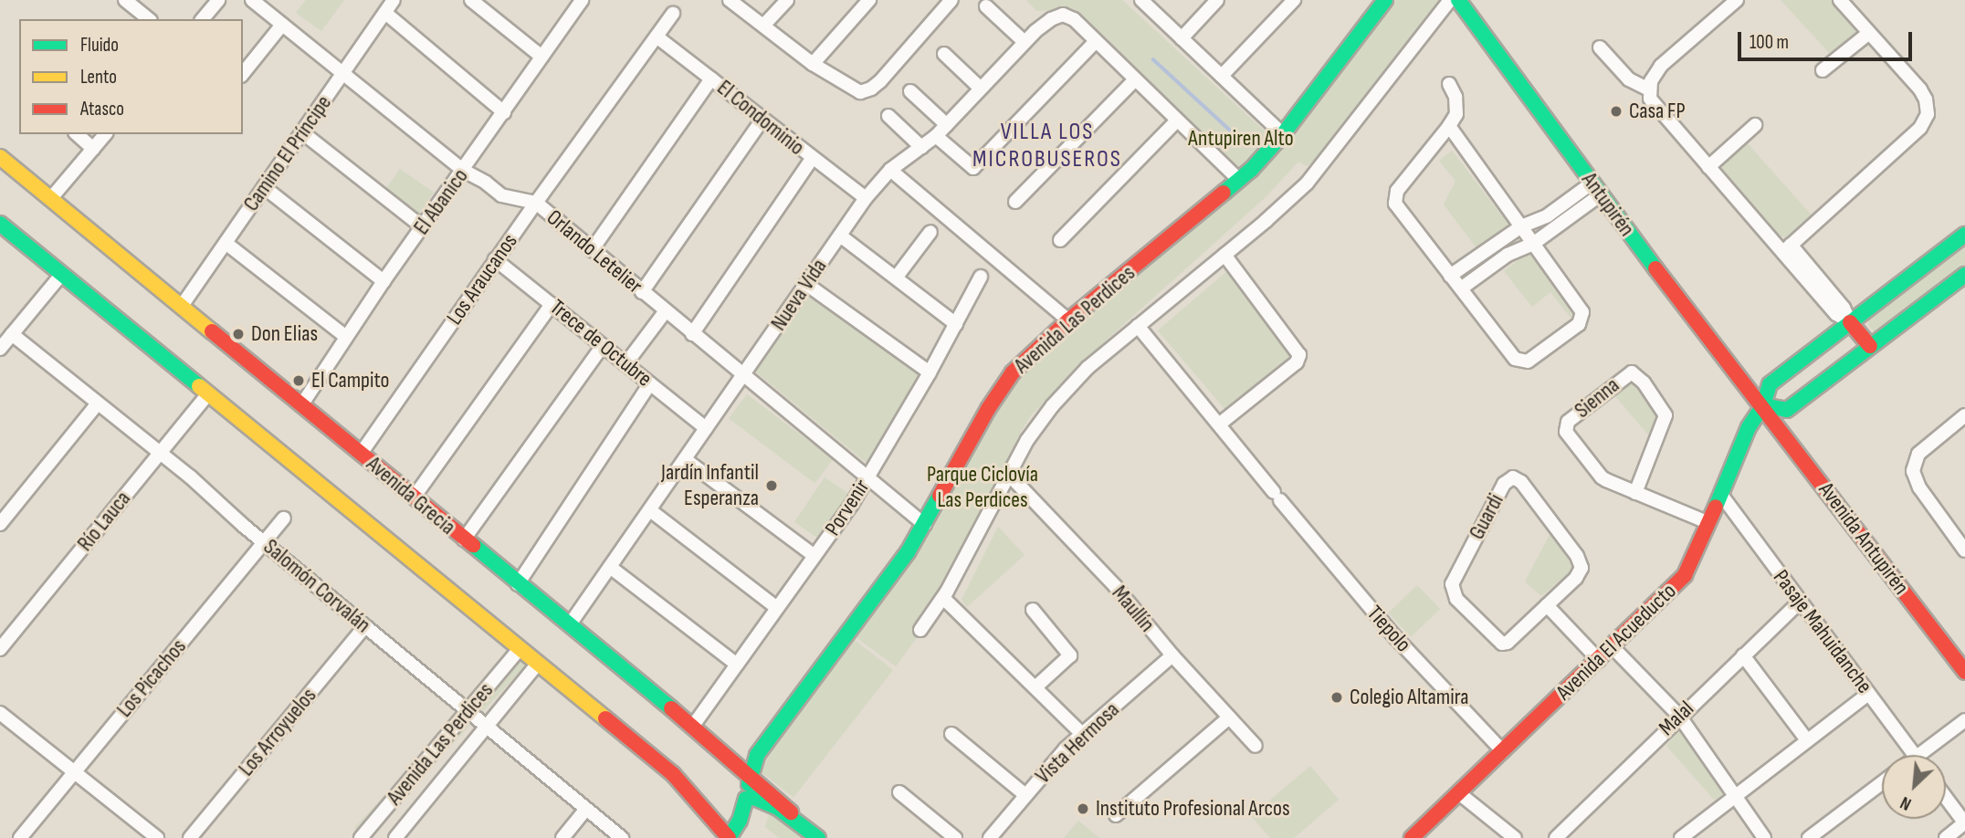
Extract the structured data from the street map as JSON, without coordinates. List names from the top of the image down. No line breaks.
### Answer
{"streets":{"street":["El Condominio","Camino El Príncipe","El Abanico","Antupirén","Orlando Letelier","Los Araucanos","Nueva Vida","Avenida Las Perdices","Trece de Octubre","Sienna","Avenida Grecia","Porvenir","Guardi","Río Lauca","Avenida Antupirén","Salomón Corvalán","Maullín","Tiepolo","Pasaje Mahuidanche","Avenida El Acueducto","Los Picachos","Malal","Los Arroyuelos","Vista Hermosa"]},"crossings":[["El Condominio","Los Araucanos"],["El Condominio","Nueva Vida"],["Camino El Príncipe","Orlando Letelier"],["Camino El Príncipe","Avenida Grecia"],["El Abanico","Orlando Letelier"],["El Abanico","Avenida Grecia"],["Antupirén","Avenida Antupirén"],["Antupirén","Avenida El Acueducto"],["Orlando Letelier","Los Araucanos"],["Orlando Letelier","Nueva Vida"],["Orlando Letelier","Avenida Las Perdices"],["Orlando Letelier","Porvenir"],["Los Araucanos","Trece de Octubre"],["Los Araucanos","Avenida Grecia"],["Nueva Vida","Trece de Octubre"],["Nueva Vida","Avenida Grecia"],["Avenida Las Perdices","Avenida Grecia"],["Avenida Las Perdices","Salomón Corvalán"],["Avenida Las Perdices","Maullín"],["Avenida Las Perdices","Tiepolo"],["Sienna","Avenida El Acueducto"],["Avenida Grecia","Porvenir"],["Río Lauca","Salomón Corvalán"],["Avenida Antupirén","Avenida El Acueducto"],["Salomón Corvalán","Los Picachos"],["Salomón Corvalán","Los Arroyuelos"],["Maullín","Vista Hermosa"],["Tiepolo","Avenida El Acueducto"],["Pasaje Mahuidanche","Avenida El Acueducto"],["Pasaje Mahuidanche","Malal"]],"districts":["VILLA LOS MICROBUSEROS"],"parks":["Antupiren Alto","Parque Ciclovía Las Perdices"],"places":["Casa FP","Don Elias","El Campito","Jardín Infantil Esperanza","Colegio Altamira","Instituto Profesional Arcos"],"legend":["Fluido","Lento","Atasco"],"scale_bar":"100 m","north":"bottom left"}
